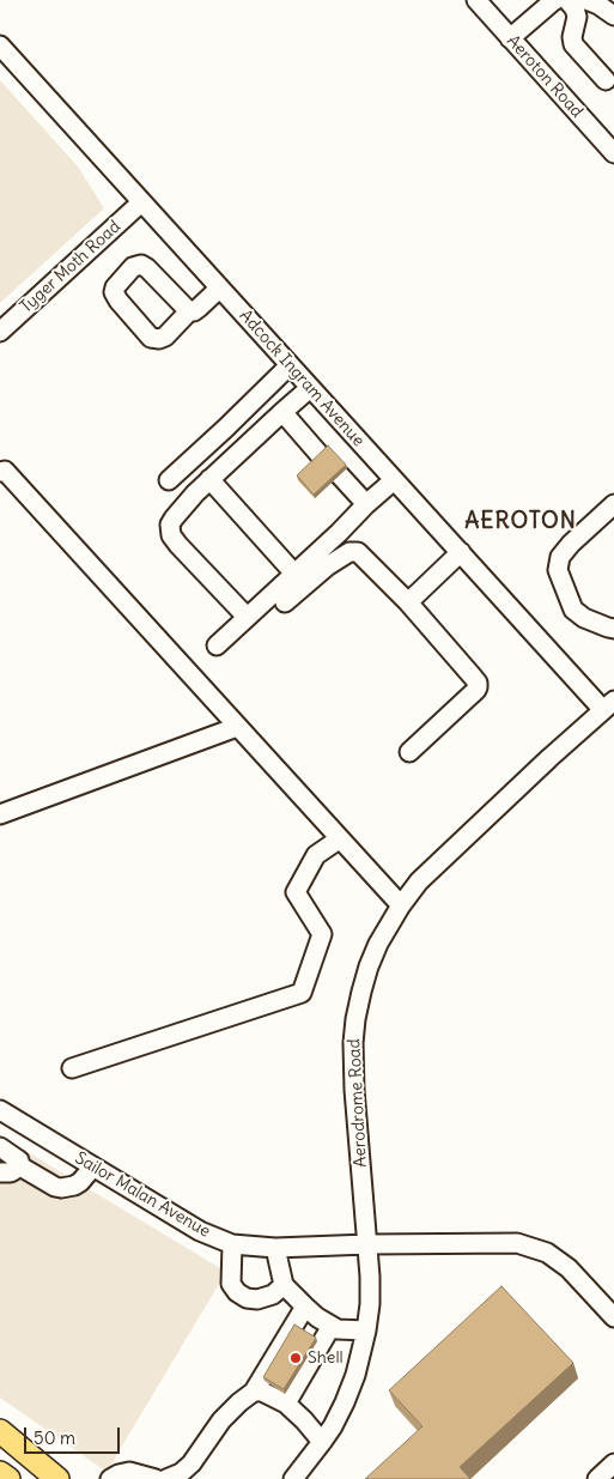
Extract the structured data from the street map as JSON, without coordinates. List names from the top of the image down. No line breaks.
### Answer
{"streets":{"street":["Aeroton Road","Tyger Moth Road","Adcock Ingram Avenue","Aerodrome Road","Sailor Malan Avenue"]},"crossings":[["Tyger Moth Road","Adcock Ingram Avenue"],["Adcock Ingram Avenue","Aerodrome Road"],["Aerodrome Road","Sailor Malan Avenue"]],"districts":["AEROTON"],"places":["Shell"],"scale_bar":"50 m"}
